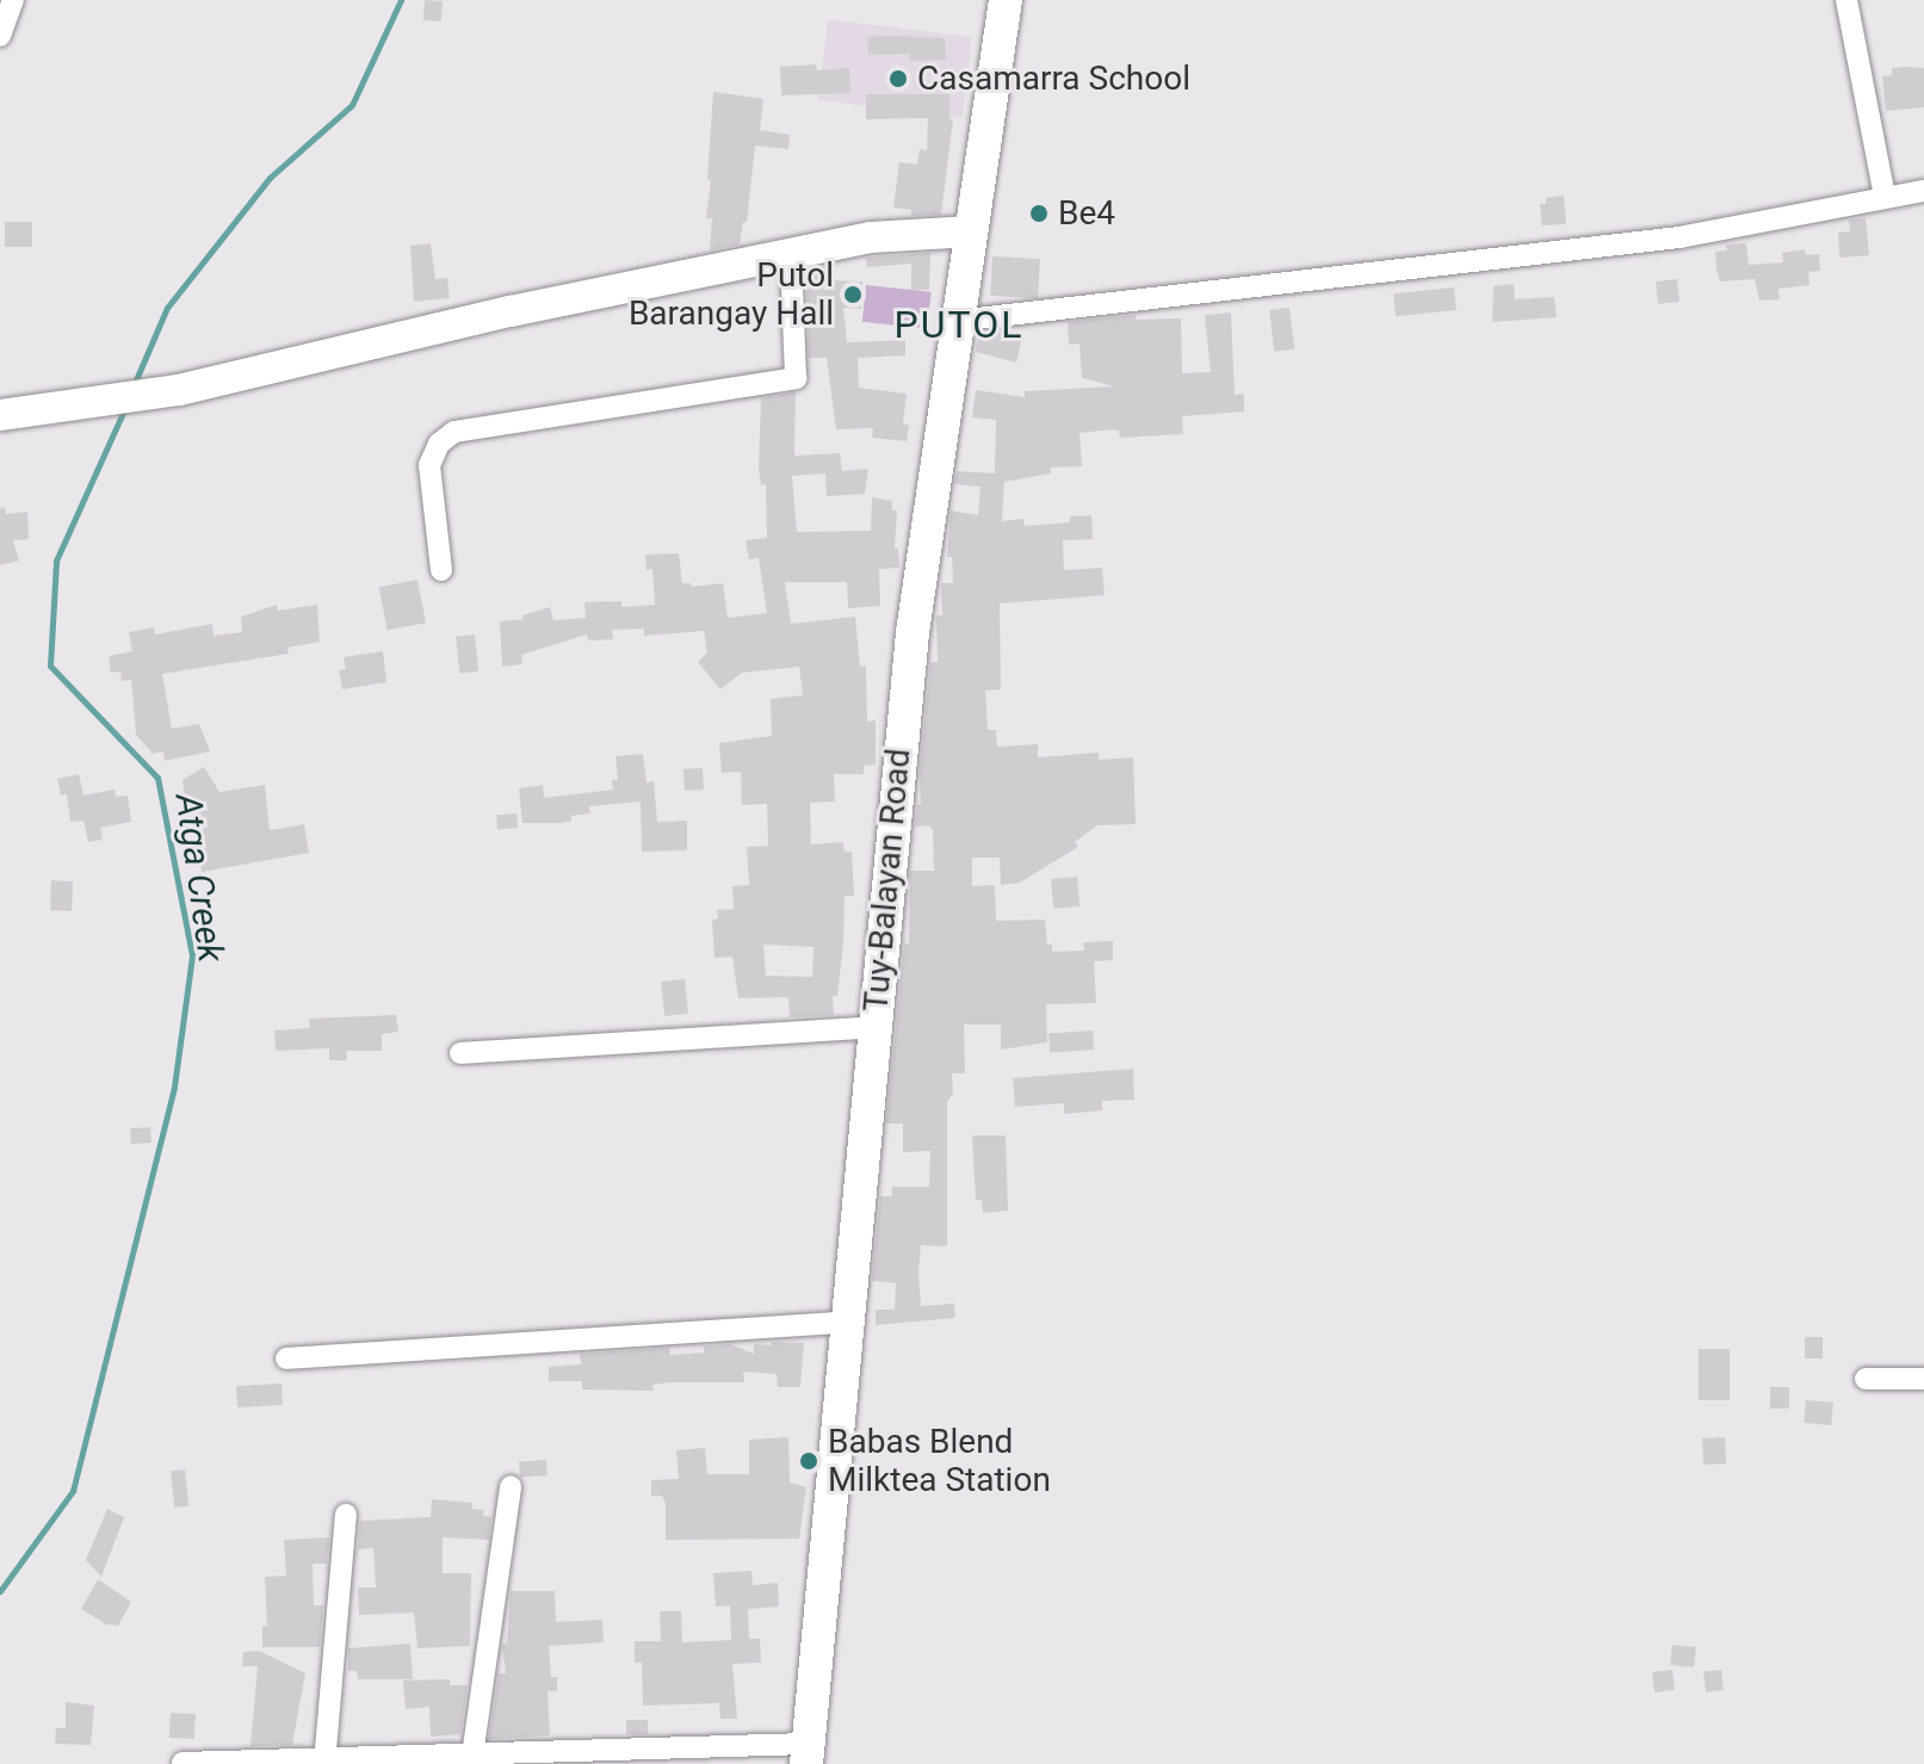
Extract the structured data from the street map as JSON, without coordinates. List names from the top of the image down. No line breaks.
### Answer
{"streets":{"main road":["Tuy-Balayan Road"]},"districts":["PUTOL"],"water":["Atga Creek"],"places":["Casamarra School","Be4","Putol Barangay Hall","Babas Blend Milktea Station"]}
